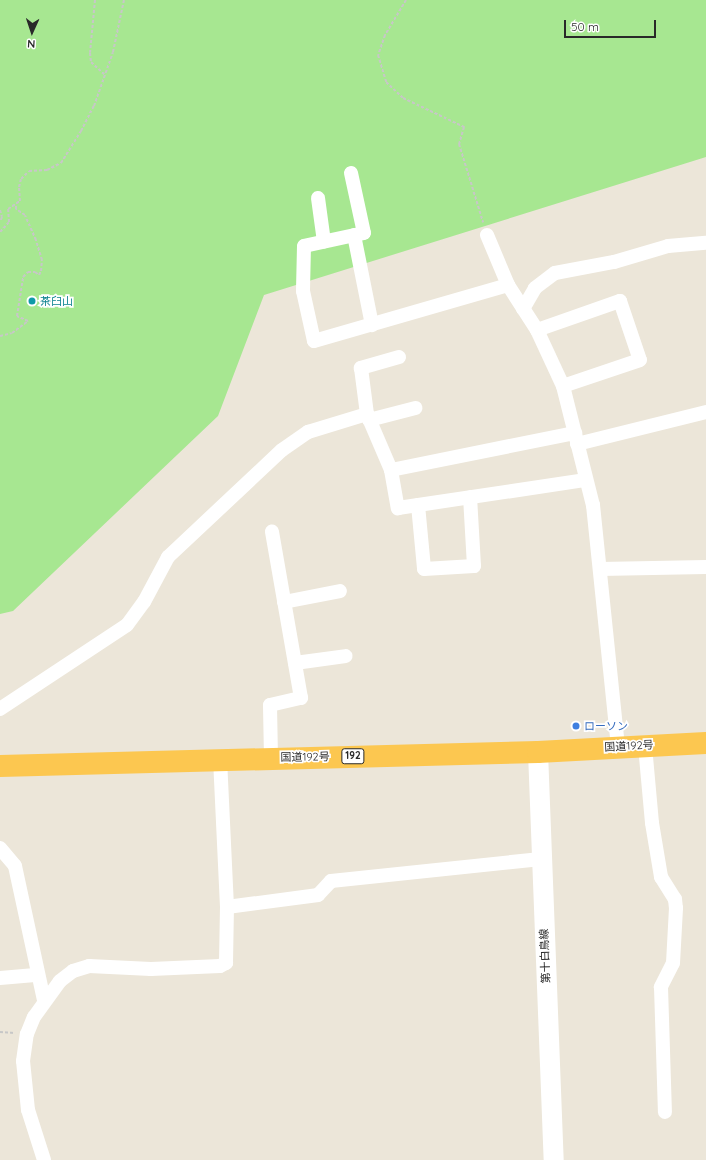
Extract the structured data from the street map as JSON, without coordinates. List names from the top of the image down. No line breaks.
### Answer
{"streets":{"highway":["国道192号","192"],"main road":["第十白鳥線"]},"crossings":[["国道192号","第十白鳥線"]],"places":["茶臼山","ローソン"],"scale_bar":"50 m","north":"bottom"}
